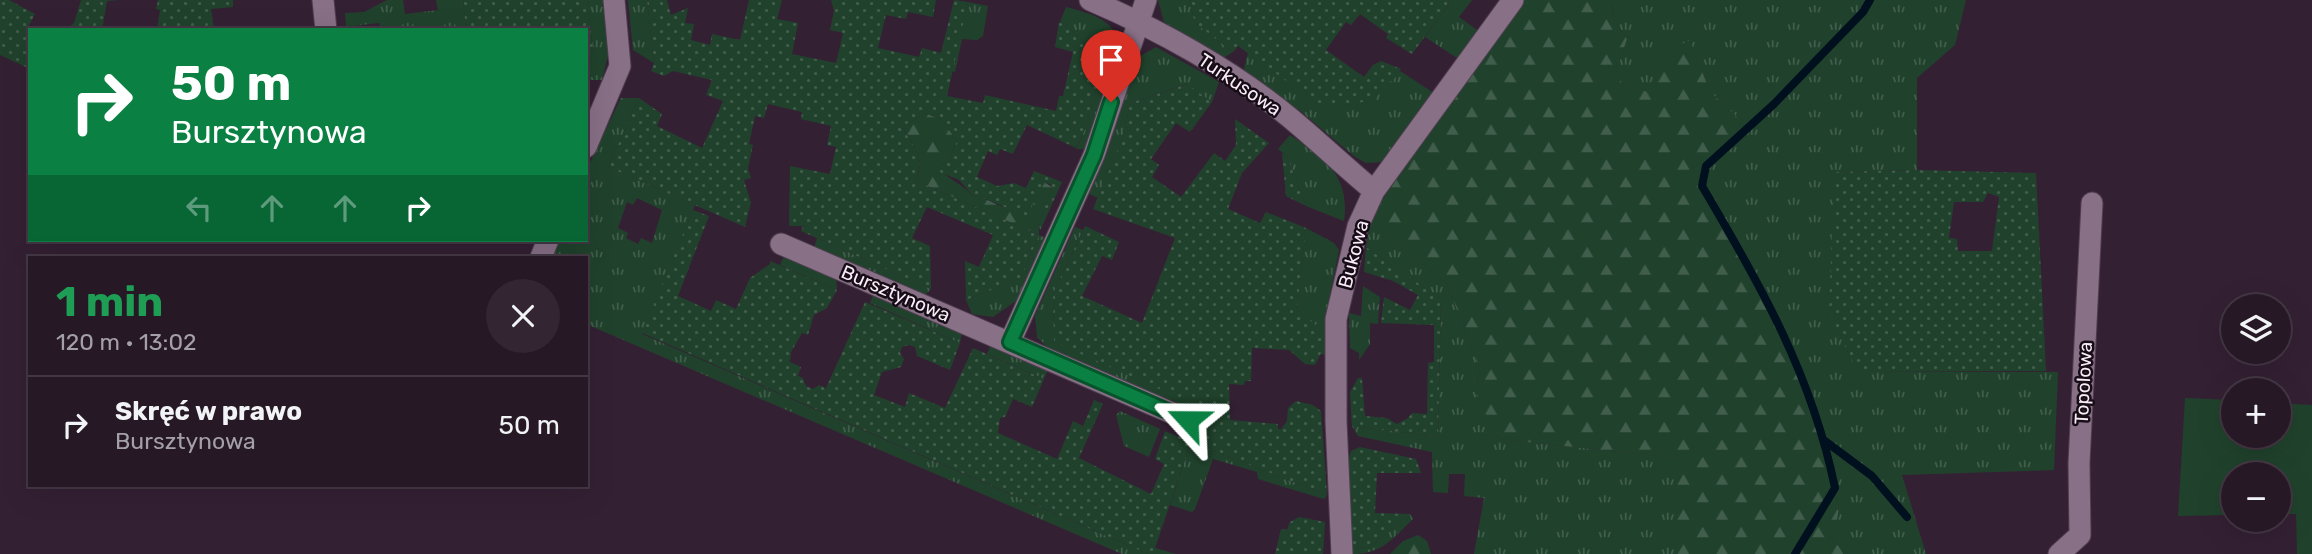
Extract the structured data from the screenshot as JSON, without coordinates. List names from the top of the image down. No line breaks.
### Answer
{"streets":{"street":["Turkusowa","Bukowa","Bursztynowa","Topolowa"]},"crossings":[["Turkusowa","Bukowa"]],"page":{"turn":["50 m","Bursztynowa"],"heading":["1 min","120 m · 13:02"],"map_buttons":["+","−"],"list":[{"name":"Skręć w prawo","note":"Bursztynowa","value":"50 m"}]}}
